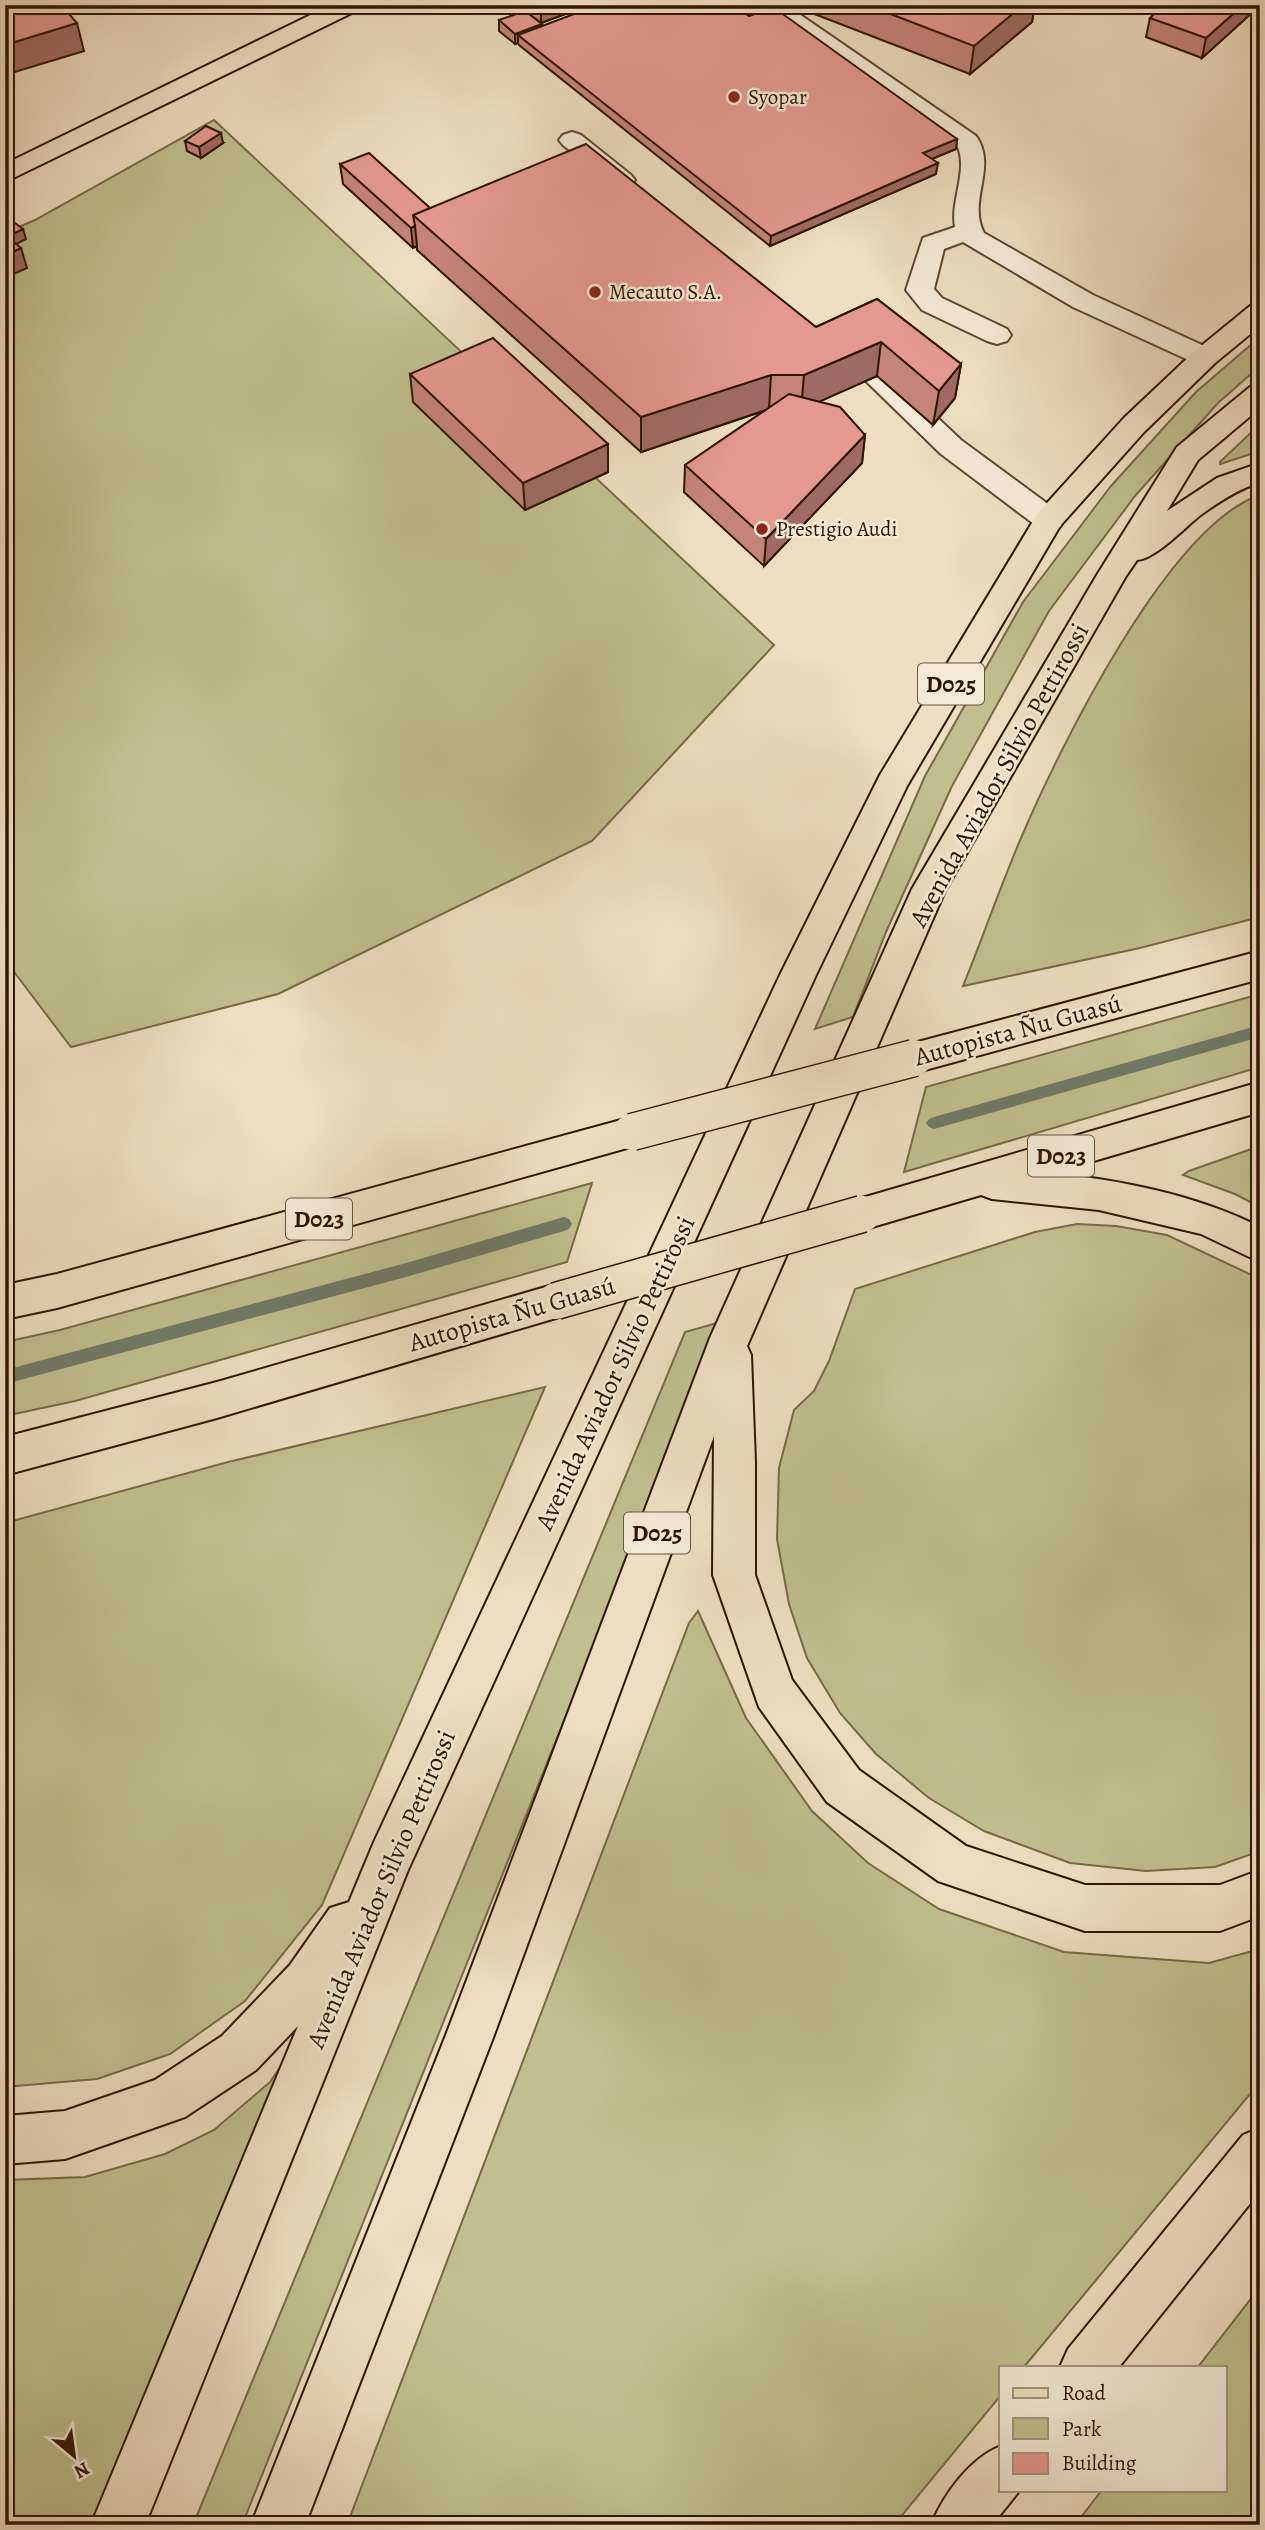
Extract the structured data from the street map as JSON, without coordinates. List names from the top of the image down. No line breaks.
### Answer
{"streets":{"main road":["D025","Avenida Aviador Silvio Pettirossi","Autopista Ñu Guasú","D023"]},"places":["Syopar","Mecauto S.A.","Prestigio Audi"],"legend":["Road","Park","Building"],"north":"bottom right"}
